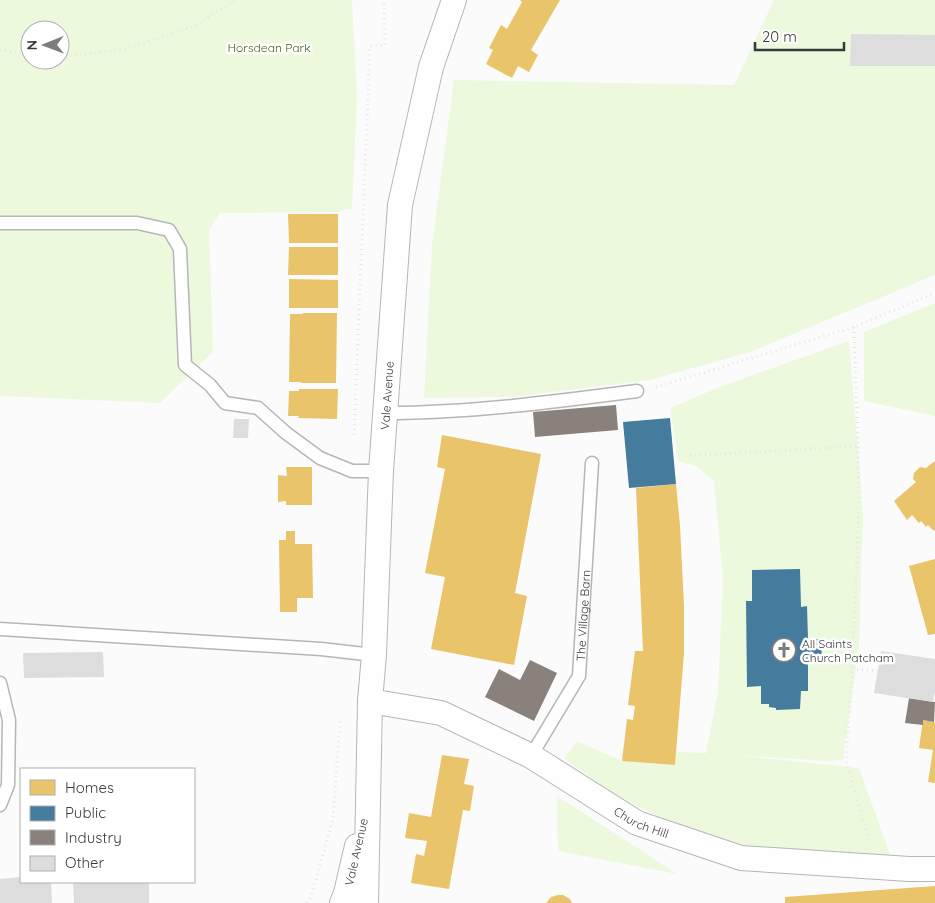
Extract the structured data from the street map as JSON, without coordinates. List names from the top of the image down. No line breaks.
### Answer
{"streets":{"street":["Vale Avenue","Church Hill"],"lane":["The Village Barn"]},"crossings":[["Vale Avenue","Church Hill"],["The Village Barn","Church Hill"]],"parks":["Horsdean Park"],"places":{"church":["All Saints Church Patcham"]},"legend":["Homes","Public","Industry","Other"],"scale_bar":"20 m","north":"left"}
